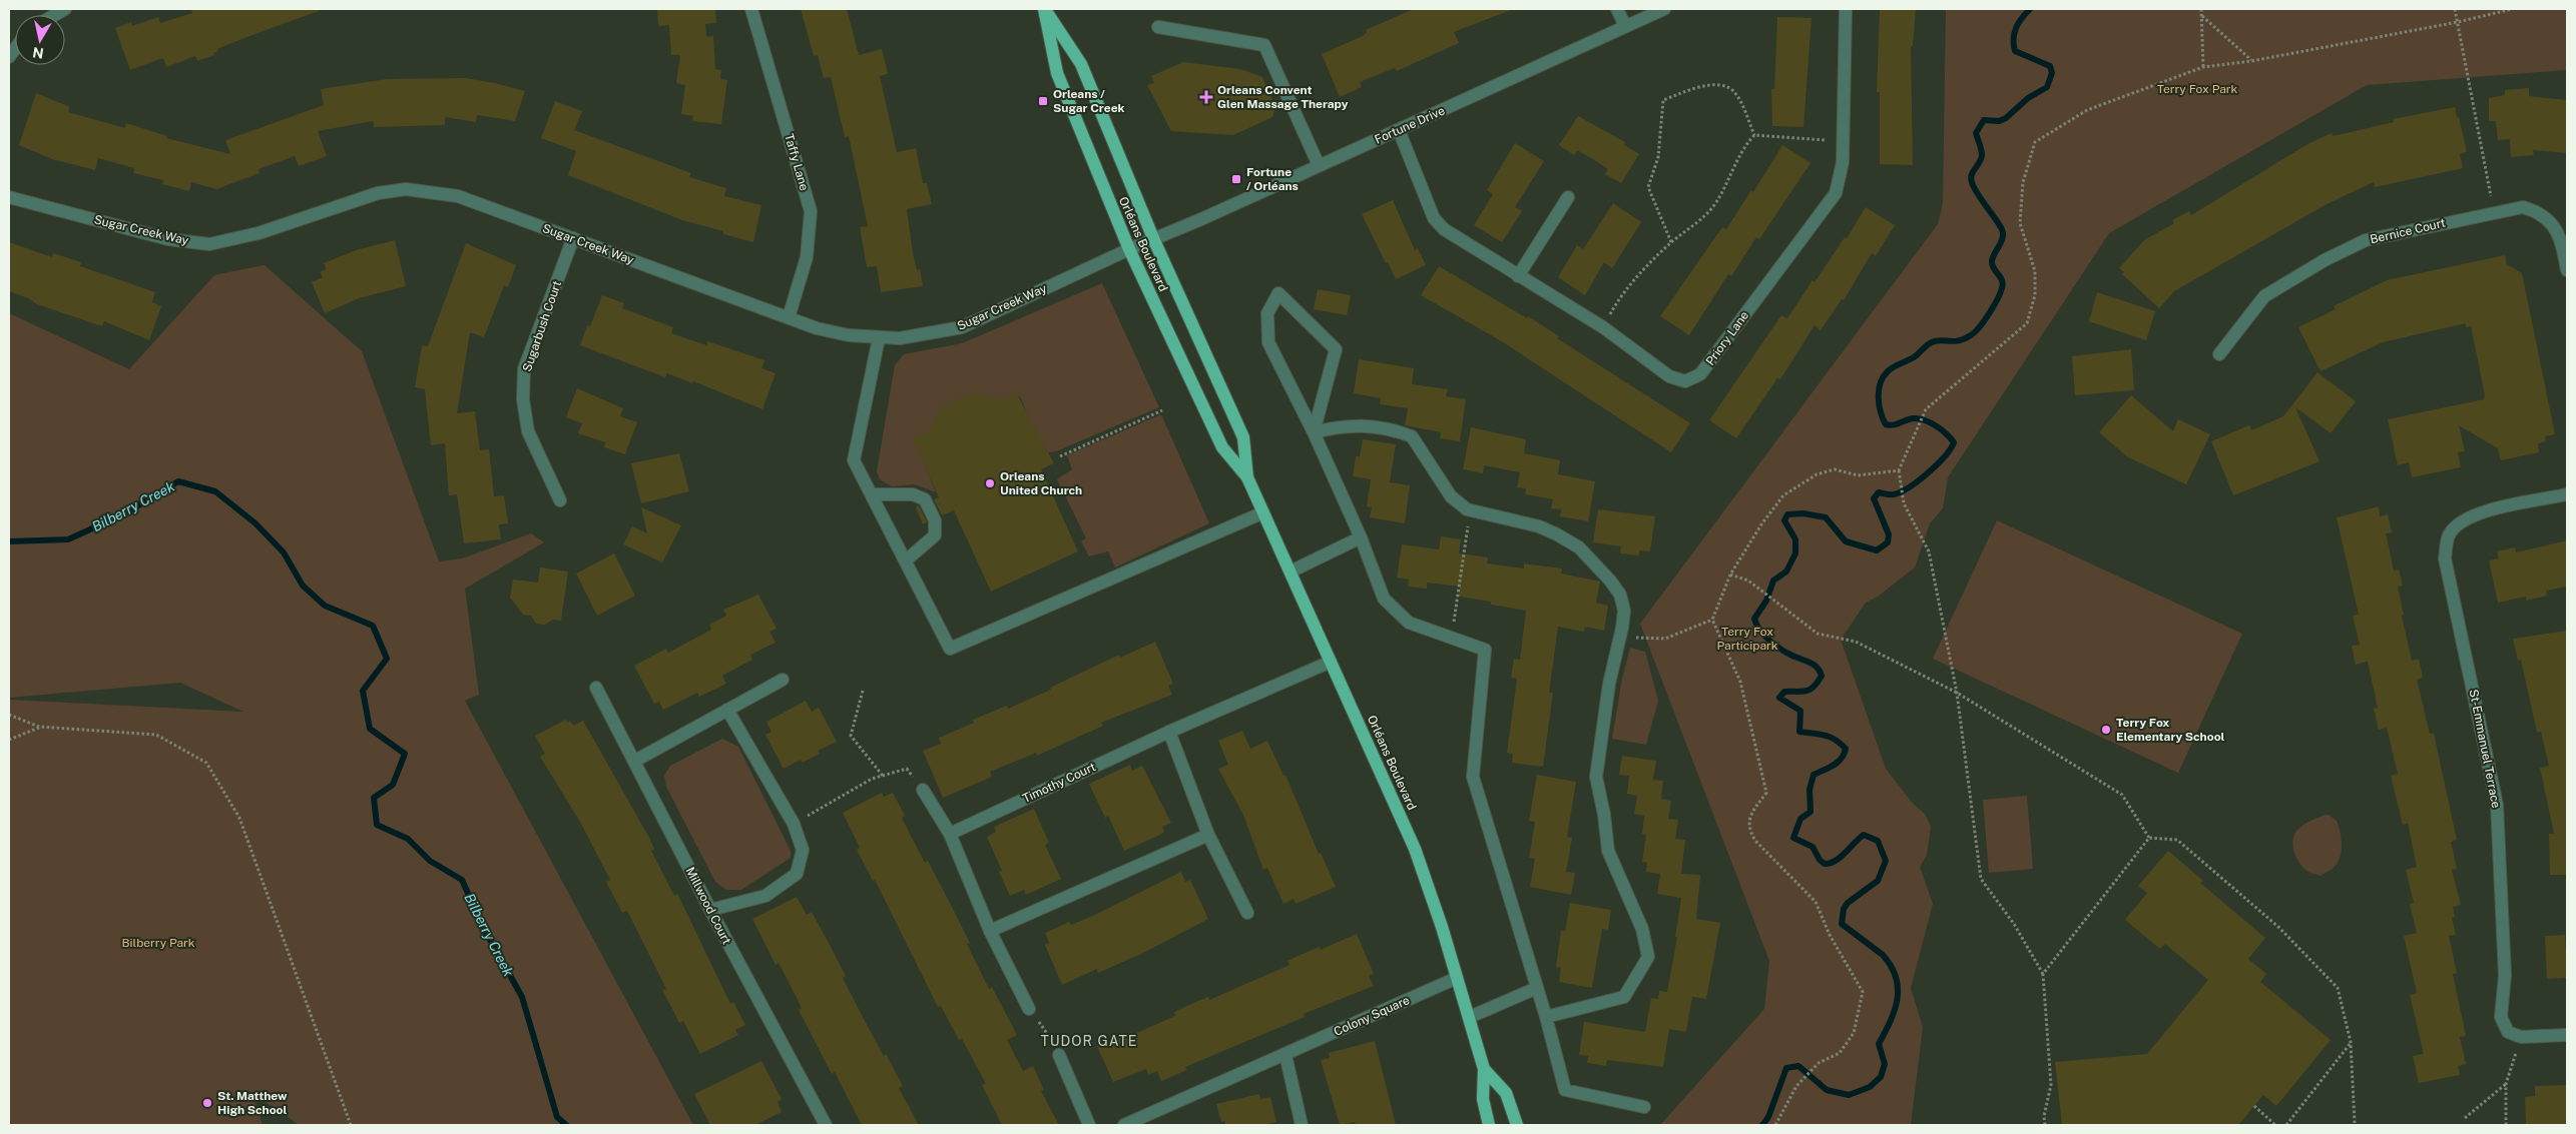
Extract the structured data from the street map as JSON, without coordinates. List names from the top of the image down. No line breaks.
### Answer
{"streets":{"main road":["Orléans Boulevard"],"street":["Fortune Drive","Taffy Lane","Sugar Creek Way","Bernice Court","Sugarbush Court","Priory Lane","St-Emmanuel Terrace","Timothy Court","Millwood Court","Colony Square"]},"crossings":[["Fortune Drive","Sugar Creek Way"],["Fortune Drive","Orléans Boulevard"],["Fortune Drive","Priory Lane"],["Taffy Lane","Sugar Creek Way"],["Sugar Creek Way","Orléans Boulevard"],["Sugar Creek Way","Sugarbush Court"],["Orléans Boulevard","Timothy Court"],["Orléans Boulevard","Colony Square"]],"districts":["TUDOR GATE"],"water":["Bilberry Creek"],"parks":["Terry Fox Park","Terry Fox Participark","Bilberry Park"],"places":{"health":["Orleans Convent Glen Massage Therapy"],"transit":["Orleans / Sugar Creek","Fortune / Orléans"],"other":["Orleans United Church","Terry Fox Elementary School","St. Matthew High School"]},"north":"bottom"}
